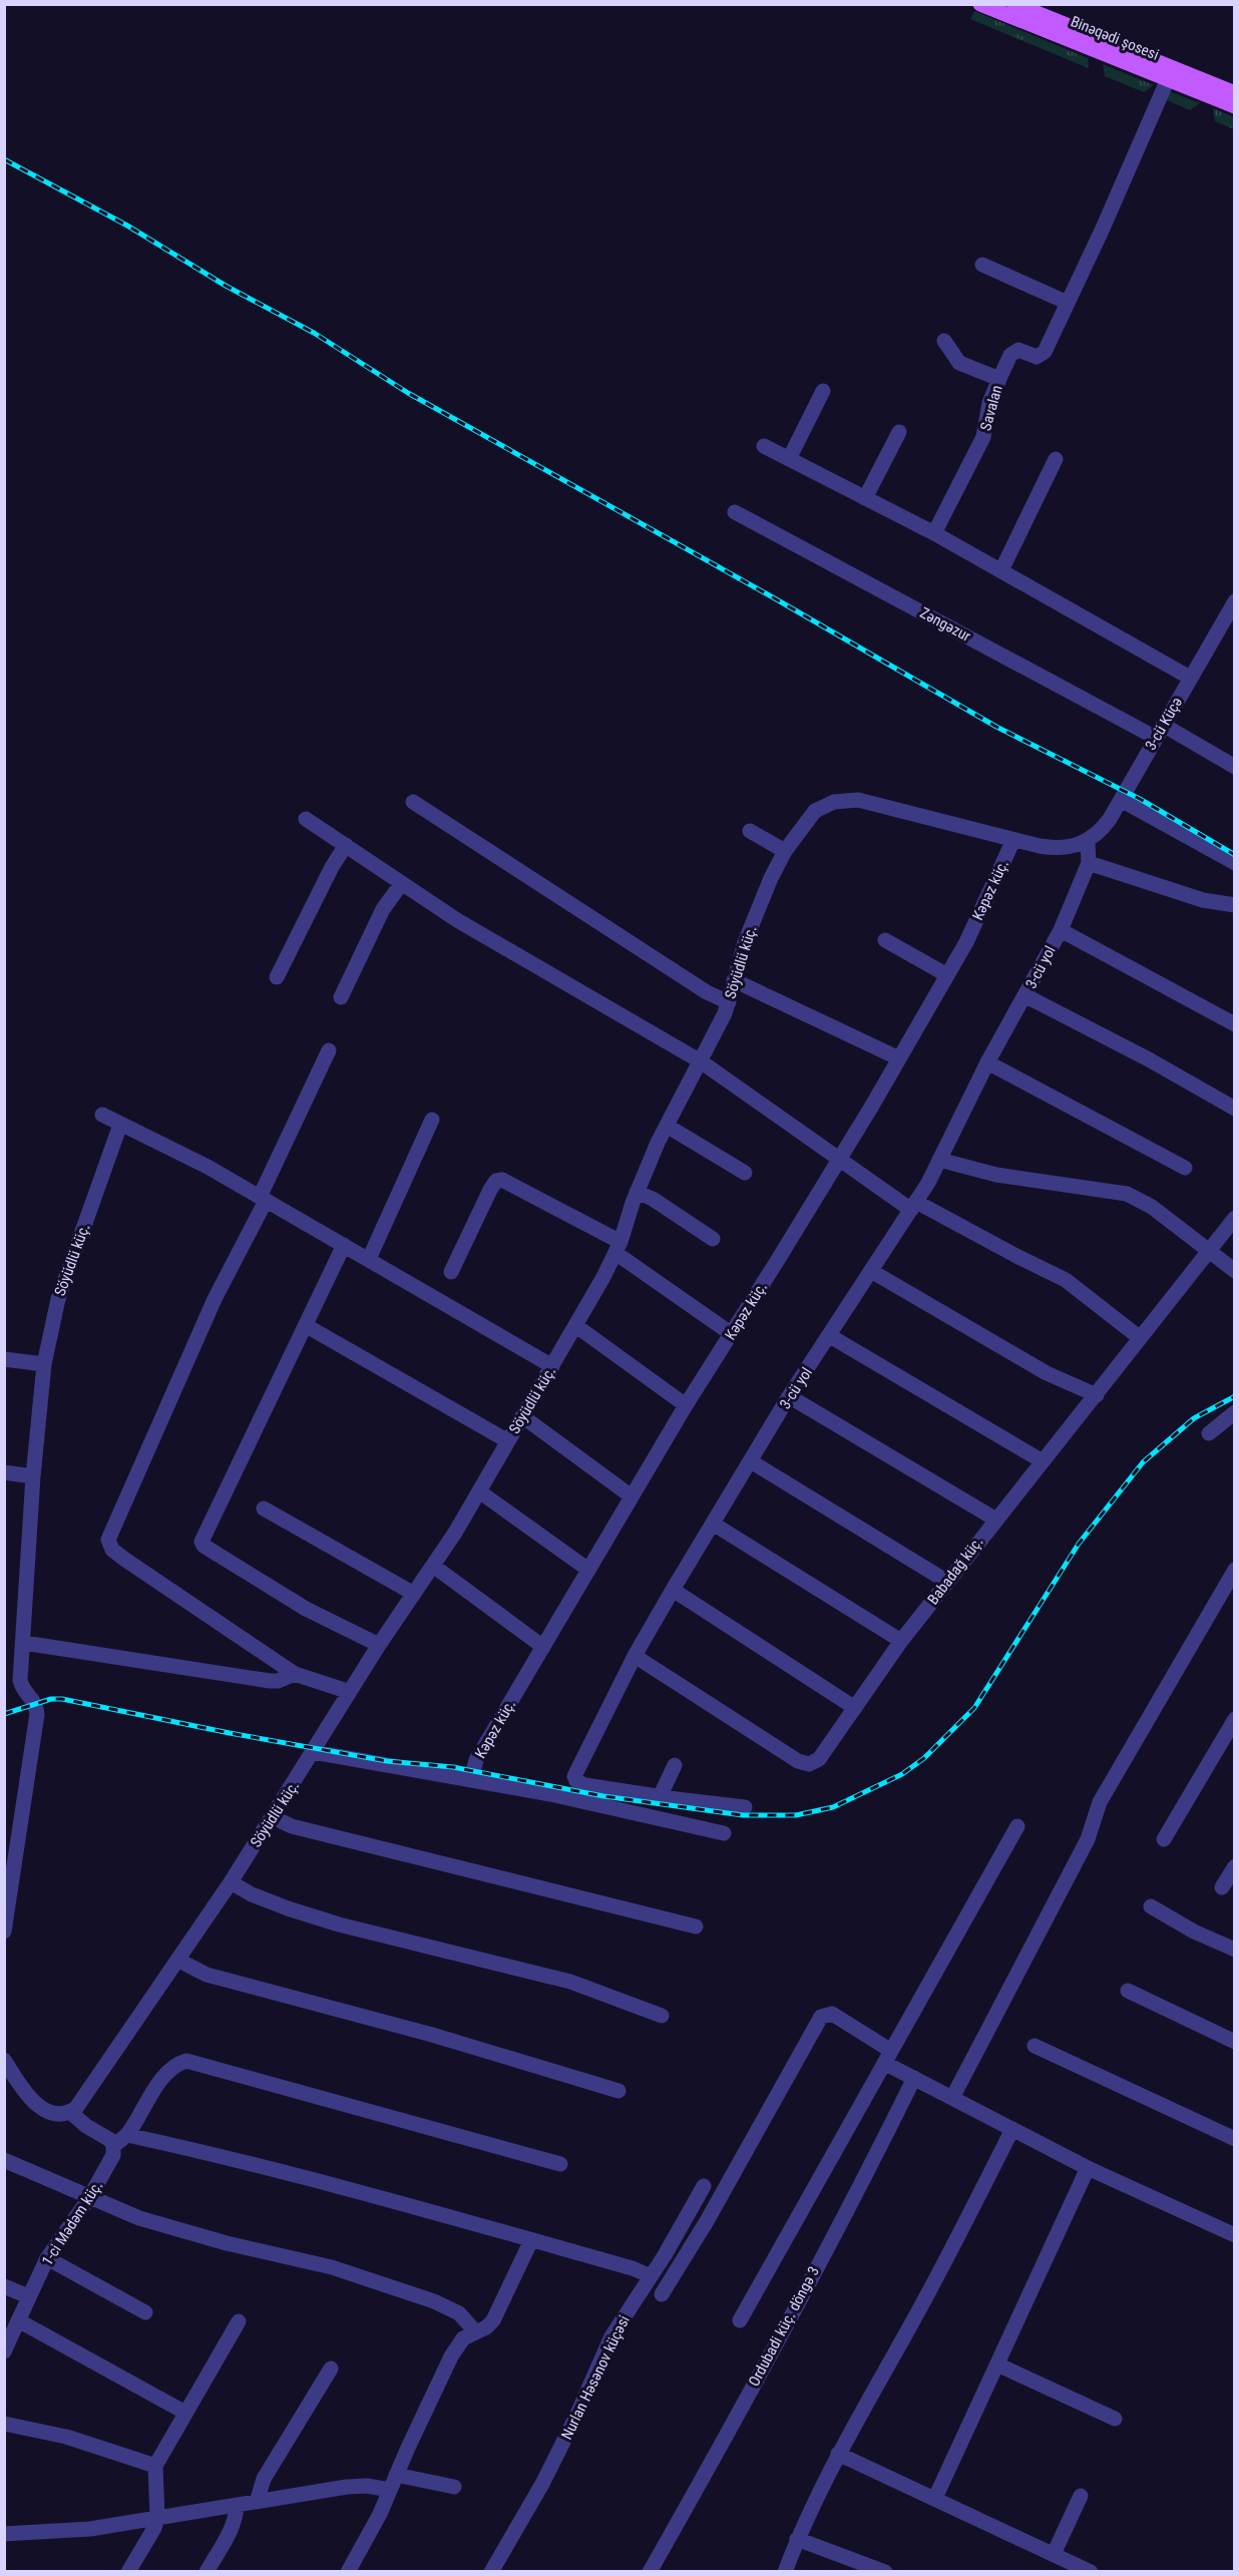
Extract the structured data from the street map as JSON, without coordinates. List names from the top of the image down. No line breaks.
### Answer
{"streets":{"main road":["Binəqədi şosesi"],"street":["Savalan","Zəngəzur","3-cü Küçə","Kəpəz küç.","Söyüdlü küç.","3-cü yol","Babadağ küç.","1-ci Mədəm küç.","Ordubadi küç. döngə 3","Nurlan Həsənov küçəsi"]},"crossings":[["Binəqədi şosesi","Savalan"],["Zəngəzur","3-cü Küçə"],["3-cü Küçə","Söyüdlü küç."],["3-cü Küçə","3-cü yol"],["Kəpəz küç.","Söyüdlü küç."],["Söyüdlü küç.","3-cü yol"],["3-cü yol","Babadağ küç."]]}
